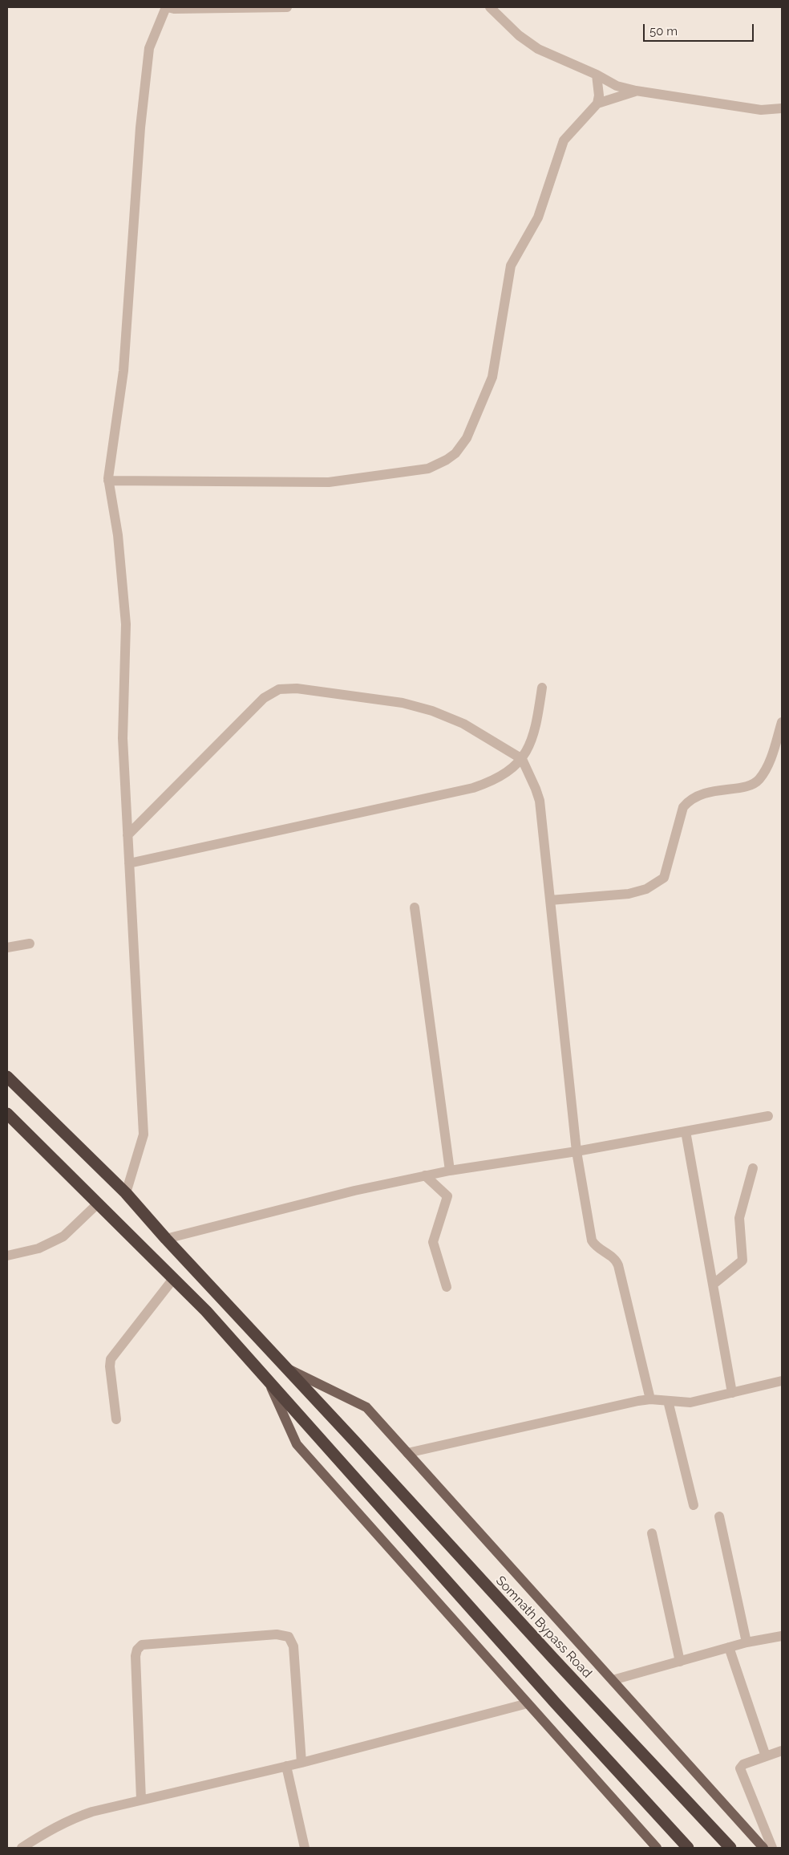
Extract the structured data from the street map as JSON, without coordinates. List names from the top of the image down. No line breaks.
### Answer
{"streets":{"highway":["Somnath Bypass Road"]},"scale_bar":"50 m"}
